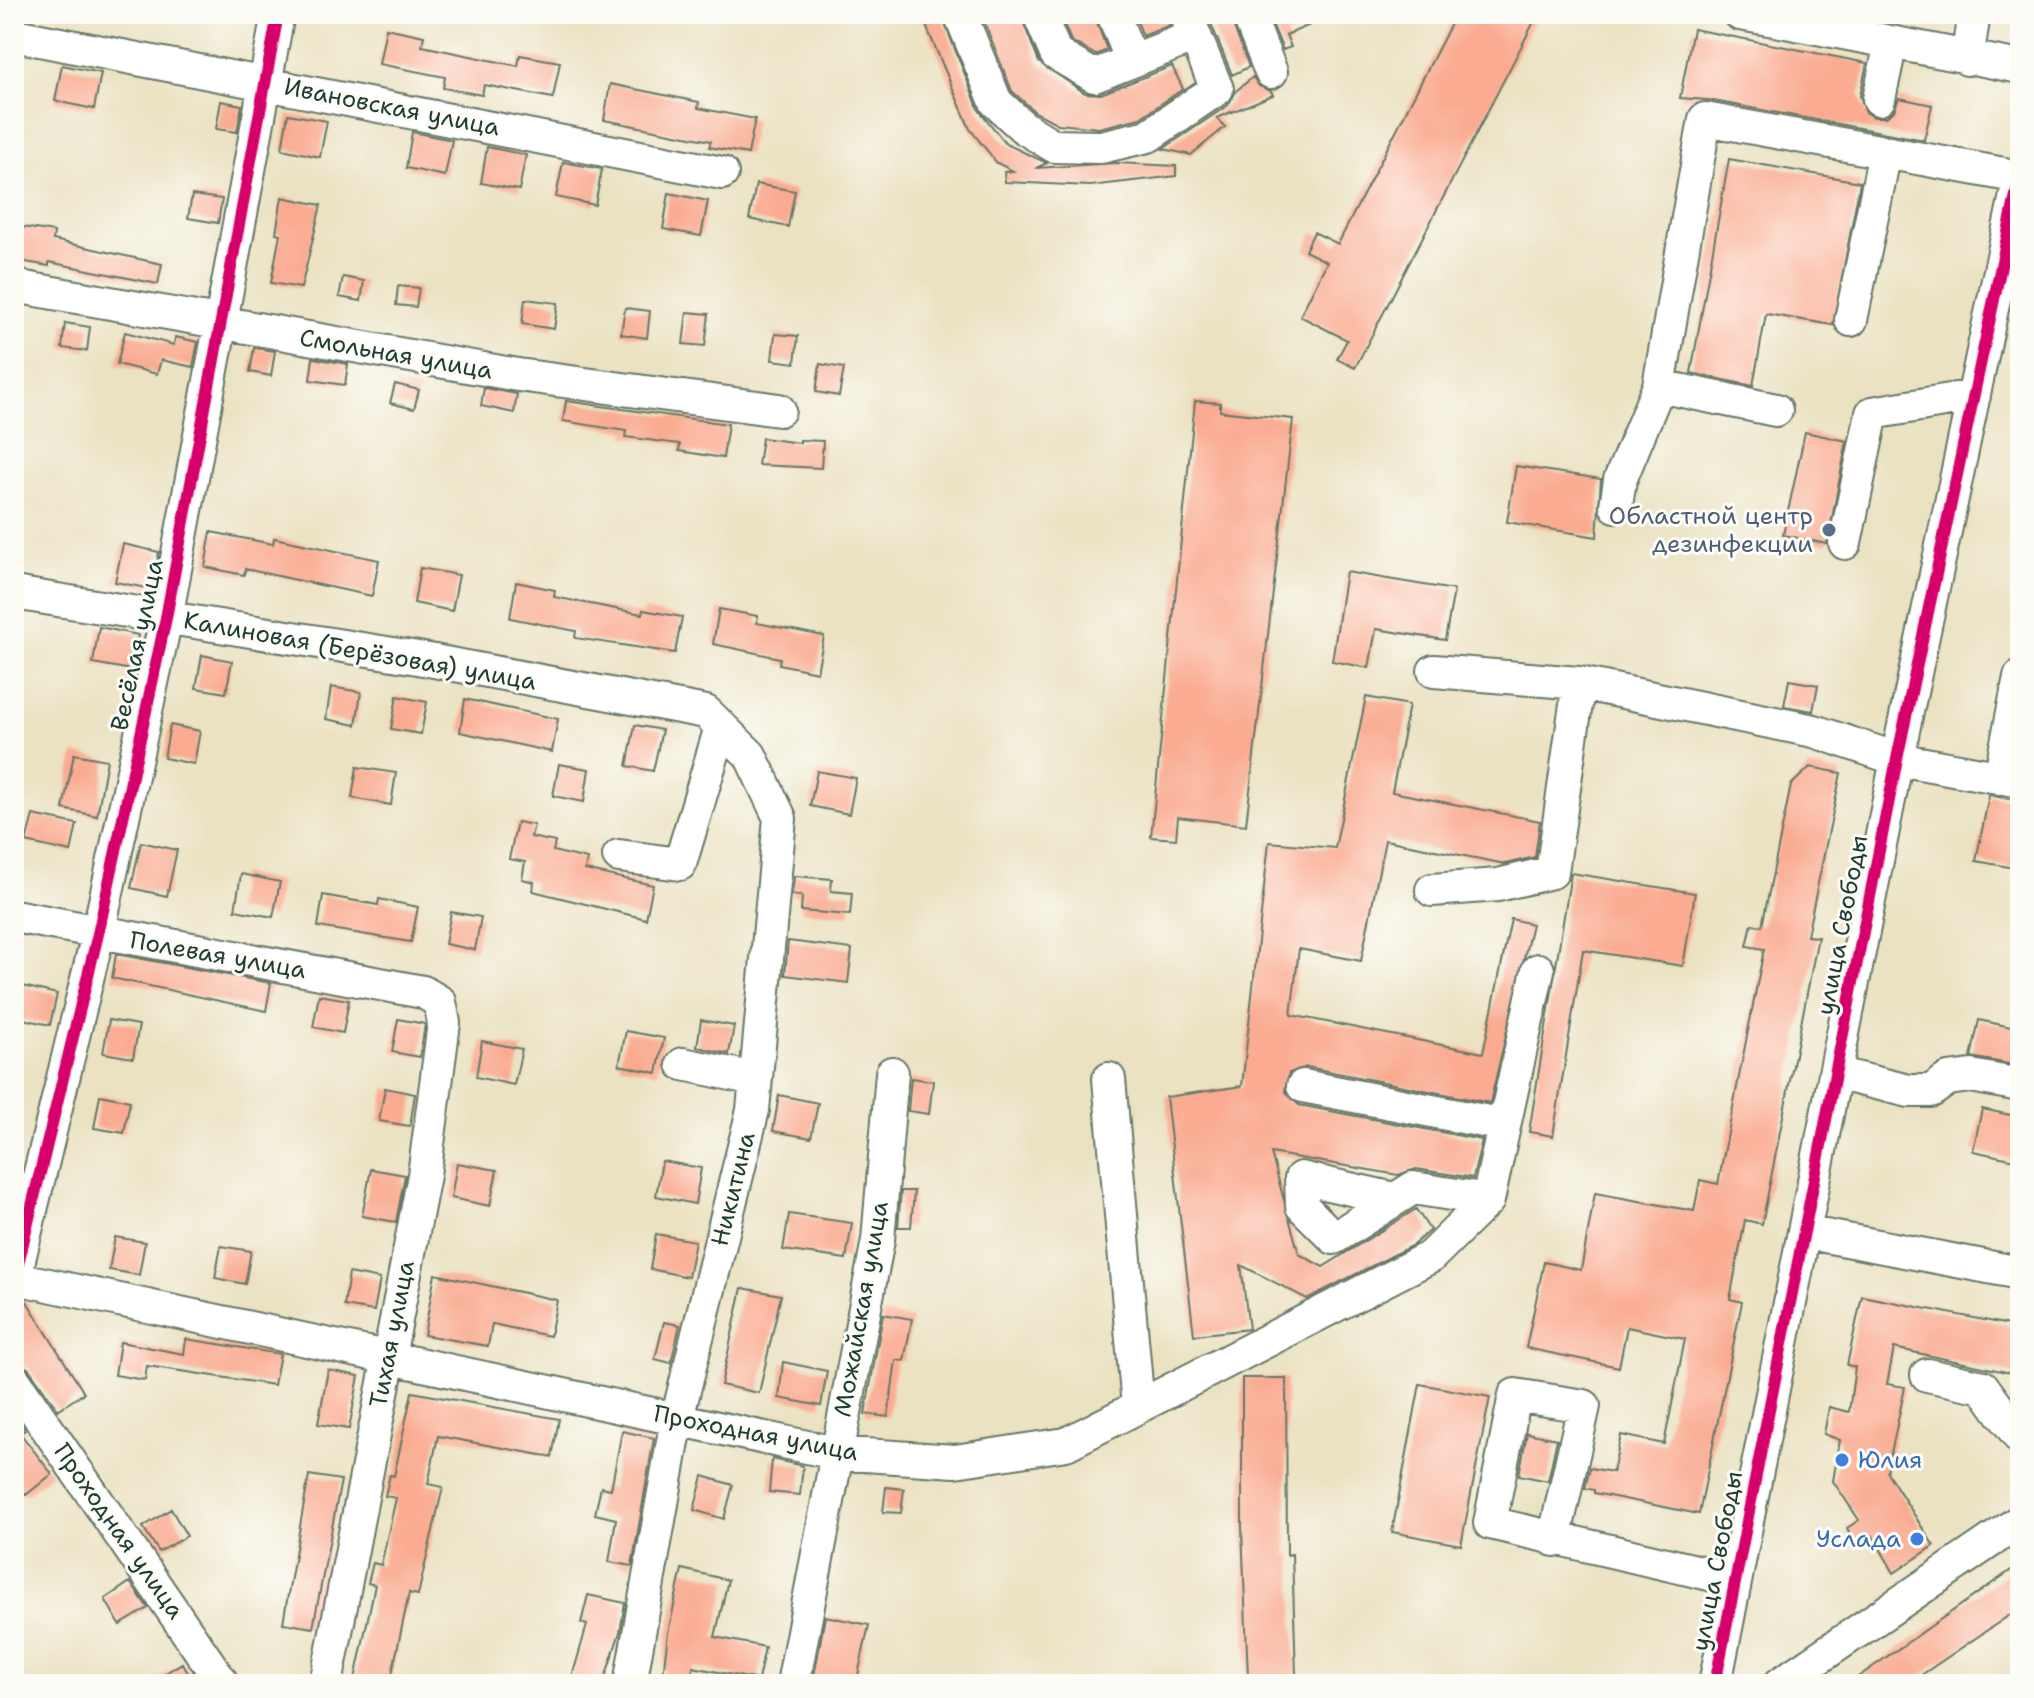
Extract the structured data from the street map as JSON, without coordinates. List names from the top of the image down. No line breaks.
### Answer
{"streets":{"street":["Ивановская улица","Смольная улица","Весёлая улица","Калиновая (Берёзовая) улица","улица Свободы","Полевая улица","Никитина","Можайская улица","Тихая улица","Проходная улица"]},"crossings":[["Ивановская улица","Весёлая улица"],["Смольная улица","Весёлая улица"],["Весёлая улица","Калиновая (Берёзовая) улица"],["Весёлая улица","Полевая улица"],["Весёлая улица","Проходная улица"],["Калиновая (Берёзовая) улица","Никитина"],["Полевая улица","Тихая улица"],["Никитина","Проходная улица"],["Можайская улица","Проходная улица"],["Тихая улица","Проходная улица"]],"places":["Областной центр дезинфекции","Юлия","Услада"]}
